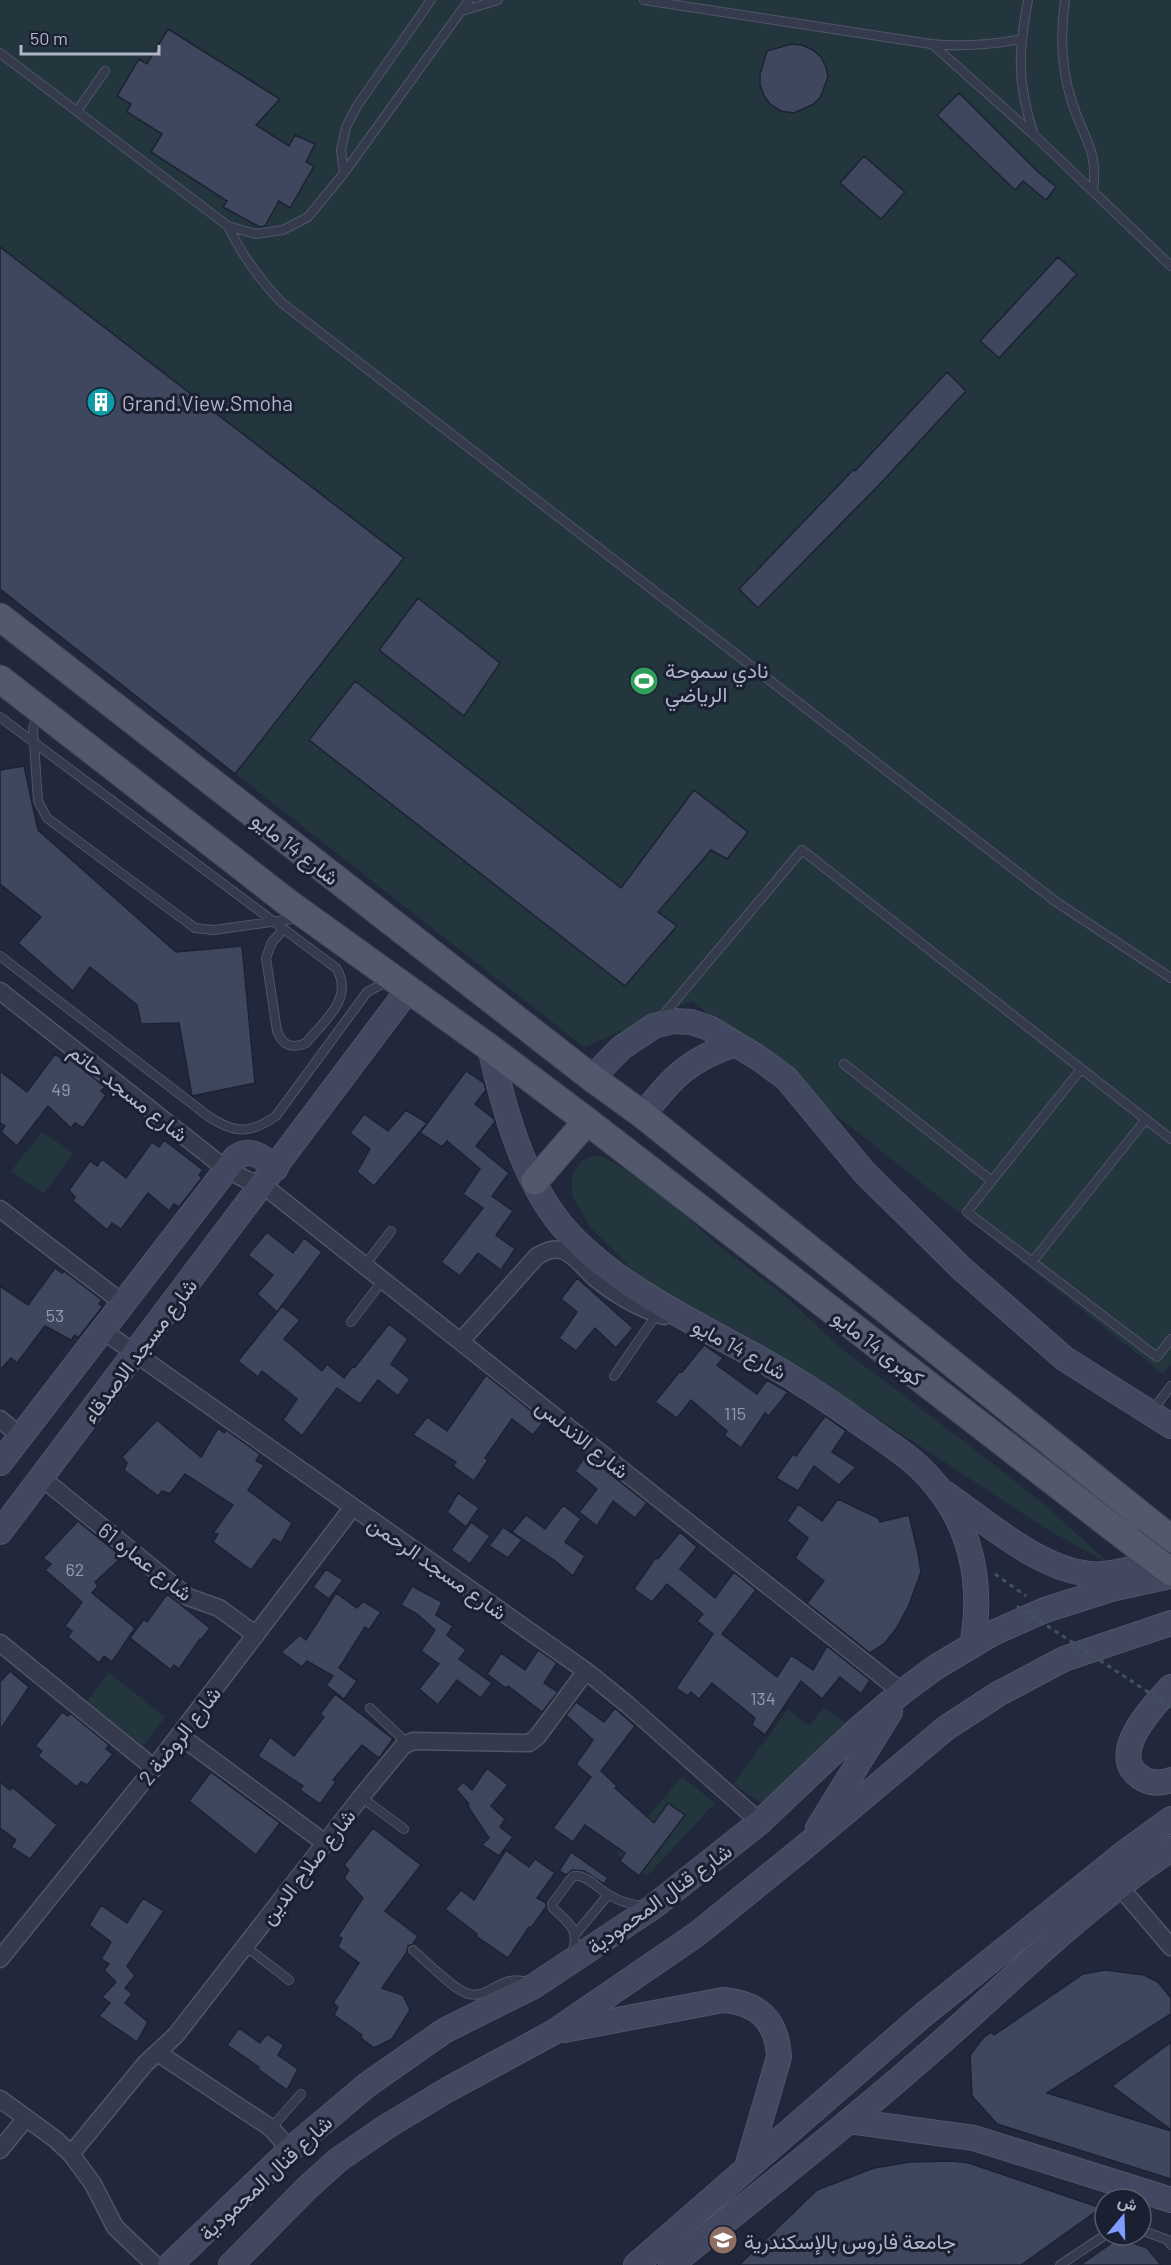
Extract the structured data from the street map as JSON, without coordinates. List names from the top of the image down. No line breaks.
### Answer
{"streets":{"main road":["شارع 14 مايو","كوبرى 14 مايو","شارع مسجد الاصدقاء","شارع قنال المحمودية"],"street":["شارع مسجد حاتم","شارع الاندلس","شارع عماره 61","شارع مسجد الرحمن","شارع الروضة 2","شارع صلاح الدين"]},"crossings":[["شارع 14 مايو","كوبرى 14 مايو"],["شارع 14 مايو","شارع قنال المحمودية"],["شارع مسجد حاتم","شارع مسجد الاصدقاء"],["كوبرى 14 مايو","شارع قنال المحمودية"],["شارع مسجد الاصدقاء","شارع الاندلس"],["شارع مسجد الاصدقاء","شارع عماره 61"],["شارع مسجد الاصدقاء","شارع مسجد الرحمن"],["شارع الاندلس","شارع قنال المحمودية"],["شارع عماره 61","شارع الروضة 2"],["شارع مسجد الرحمن","شارع الروضة 2"],["شارع مسجد الرحمن","شارع قنال المحمودية"]],"places":{"building":["Grand.View.Smoha"],"sports":["نادي سموحة الرياضي"],"school or university":["جامعة فاروس بالإسكندرية"]},"house_numbers":["49","53","115","62","134"],"scale_bar":"50 m","north":"top"}
